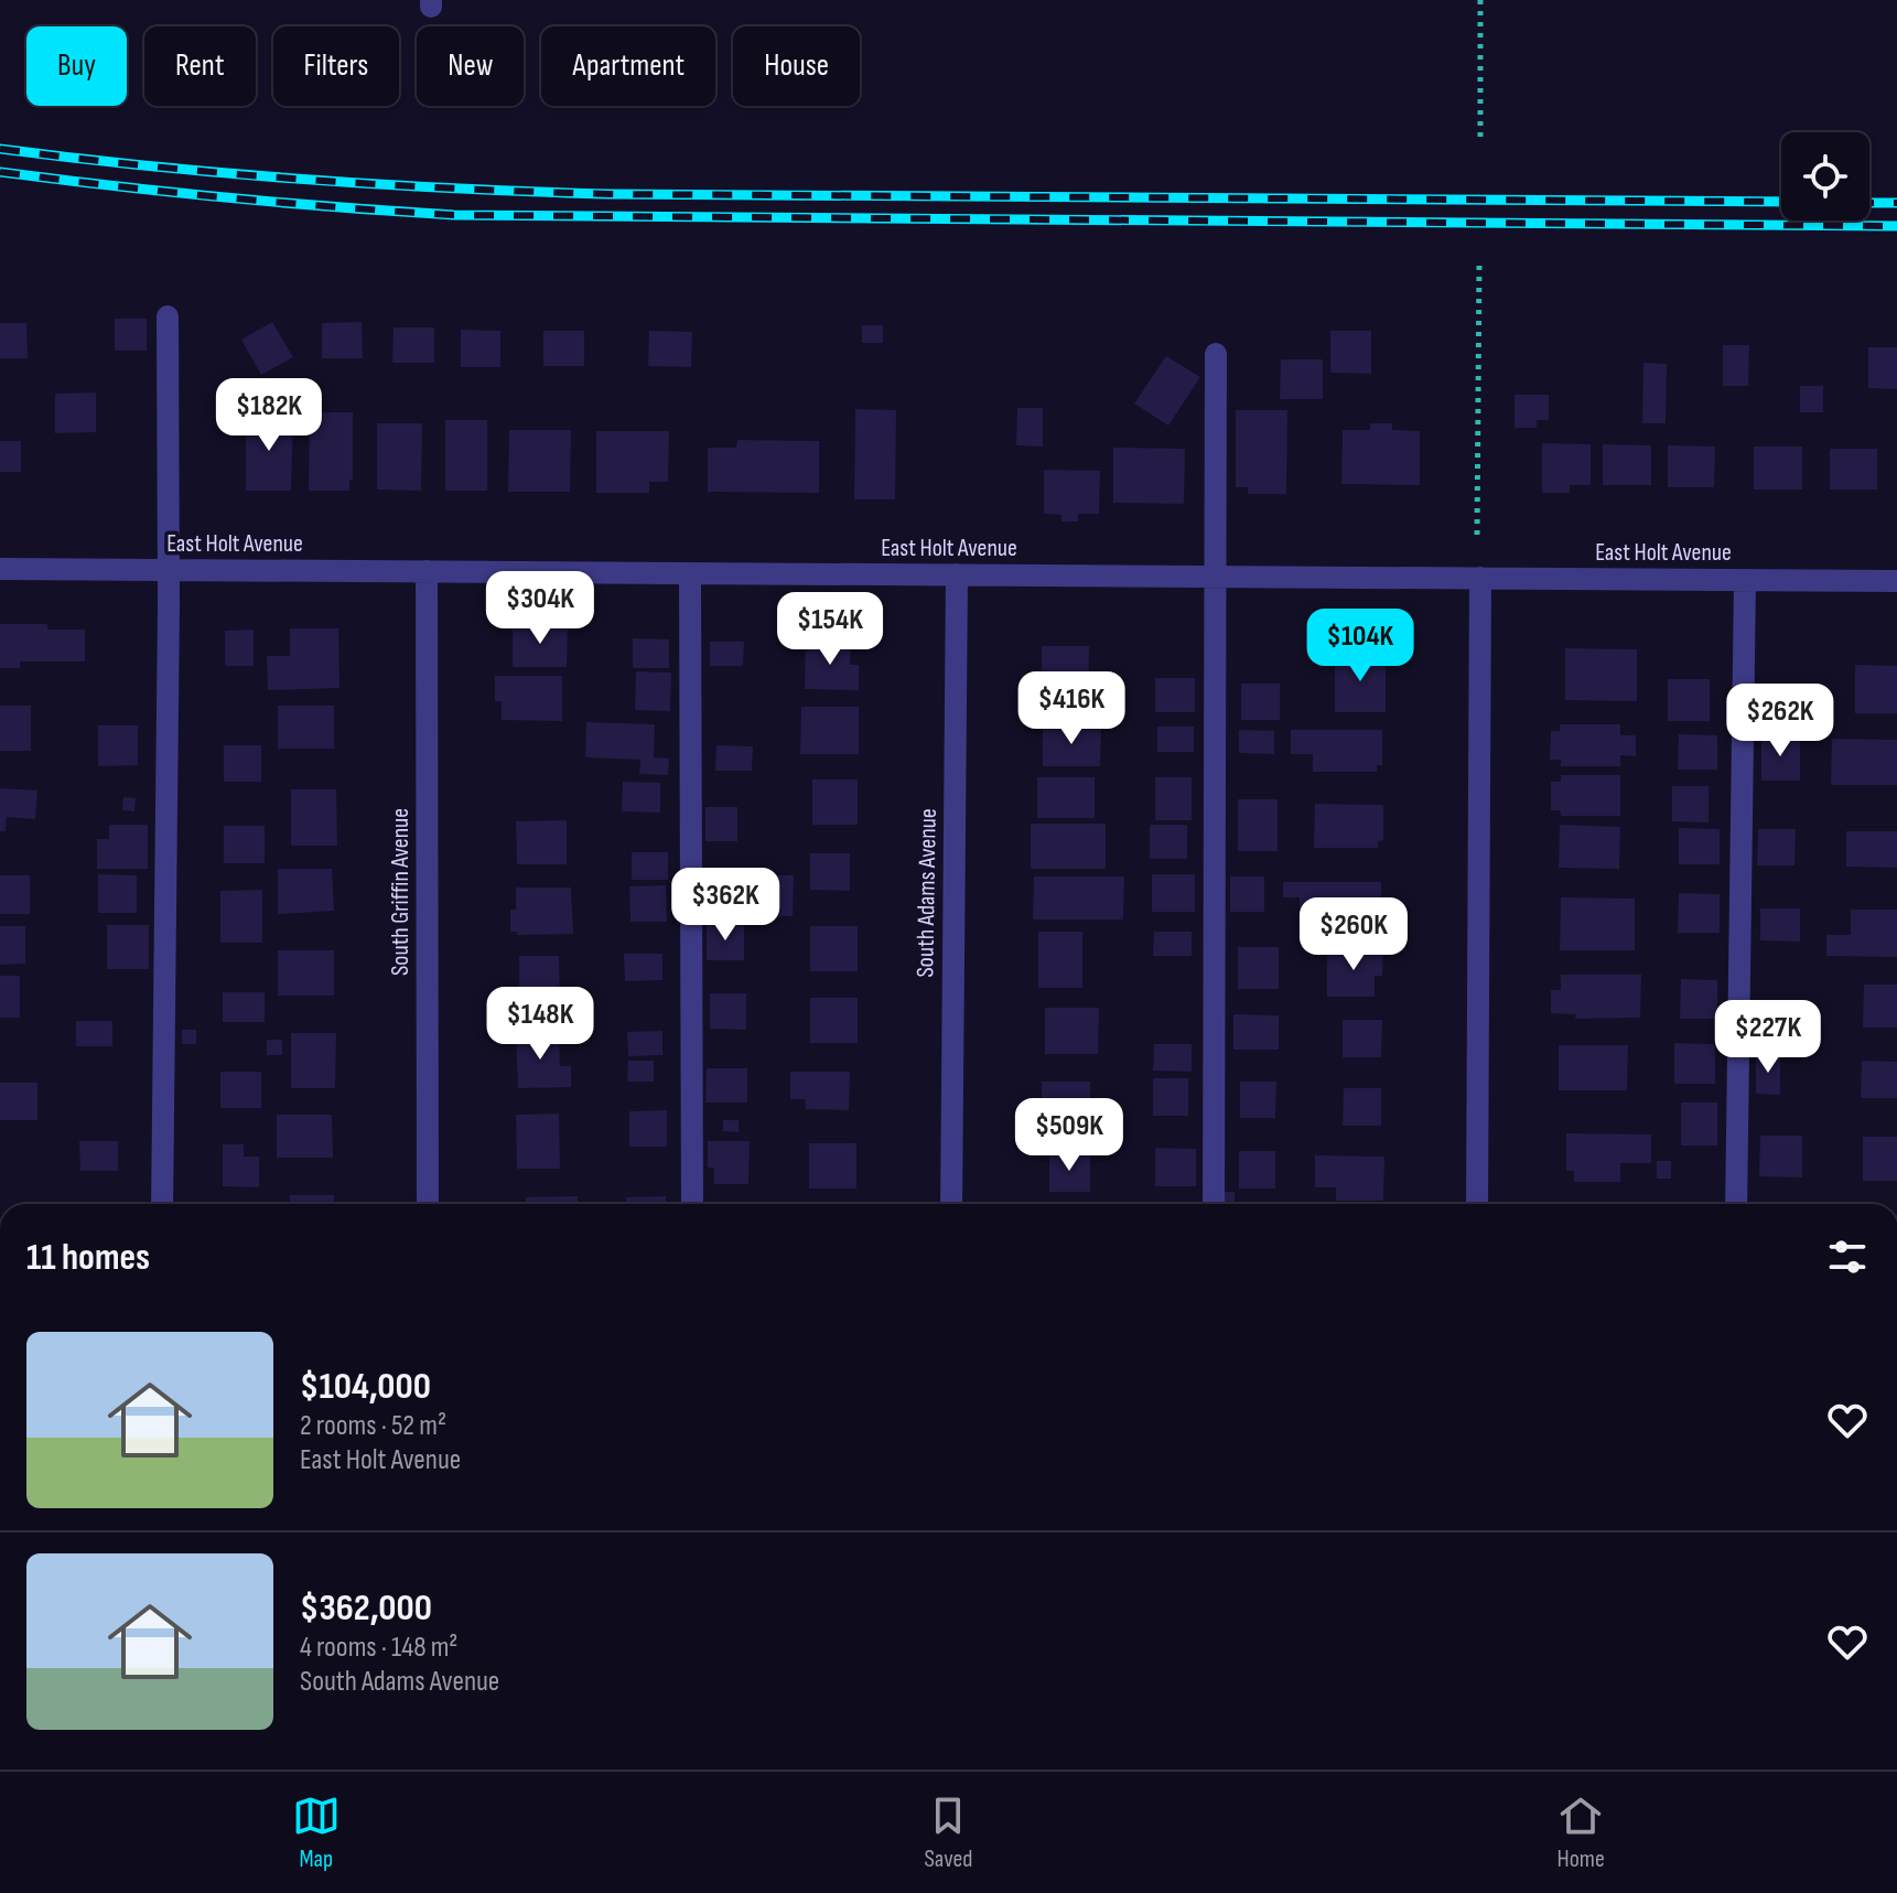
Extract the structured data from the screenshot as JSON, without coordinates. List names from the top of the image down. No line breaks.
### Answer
{"streets":{"street":["East Holt Avenue","South Griffin Avenue","South Adams Avenue"]},"crossings":[["East Holt Avenue","South Griffin Avenue"],["East Holt Avenue","South Adams Avenue"]],"page":{"chip":["Buy","Rent","Filters","New","Apartment","House"],"price":["$182K","$304K","$154K","$104K","$416K","$262K","$362K","$260K","$148K","$227K","$509K"],"heading":"11 homes","list":[{"name":"$104,000","note":"2 rooms · 52 m² · East Holt Avenue"},{"name":"$362,000","note":"4 rooms · 148 m² · South Adams Avenue"}],"tabs":["Map","Saved","Home"]}}
